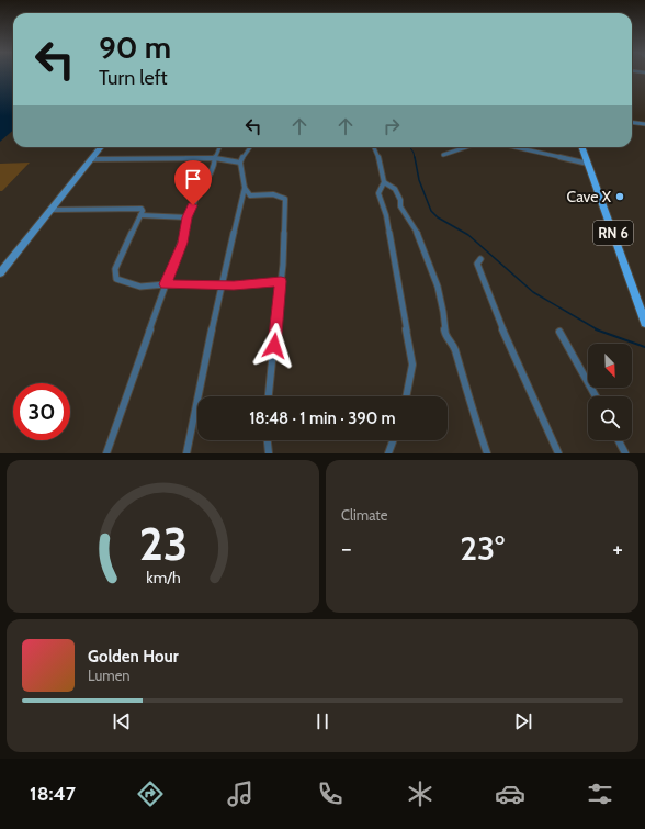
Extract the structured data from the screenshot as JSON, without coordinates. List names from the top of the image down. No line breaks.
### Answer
{"streets":{"main road":["RN 6"]},"places":["Cave X"],"north":"bottom right","page":{"turn":["90 m","Turn left"],"limit":"30","trip":"18:48 · 1 min · 390 m","tile":"Climate","heat":["−","23°","+"],"song":["Golden Hour","Lumen"],"tabs":"18:47","gauge":["23","km/h"]}}
